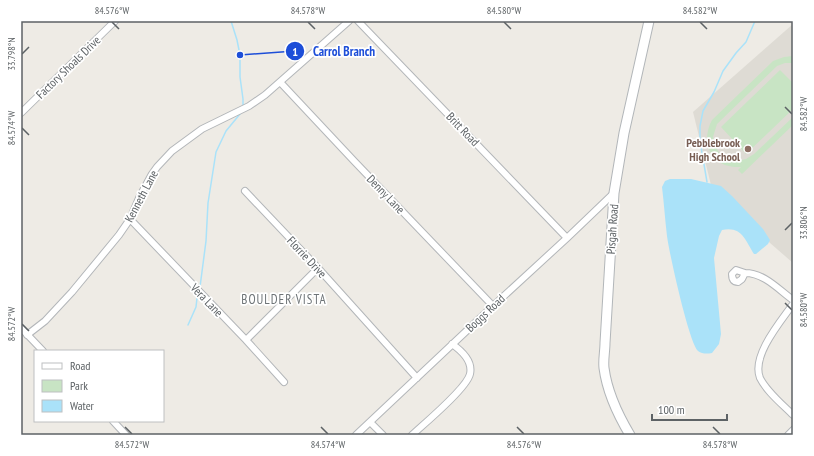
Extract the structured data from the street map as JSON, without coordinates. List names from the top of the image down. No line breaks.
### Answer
{"streets":{"street":["Factory Shoals Drive","Britt Road","Denny Lane","Kenneth Lane","Pisgah Road","Florrie Drive","Vera Lane","Boggs Road"]},"crossings":[["Britt Road","Boggs Road"],["Denny Lane","Kenneth Lane"],["Denny Lane","Boggs Road"],["Kenneth Lane","Vera Lane"],["Pisgah Road","Boggs Road"],["Florrie Drive","Boggs Road"]],"districts":["BOULDER VISTA"],"places":["Carrol Branch","Pebblebrook High School"],"legend":["Road","Park","Water"],"scale_bar":"100 m","coordinates":["84.576°W","84.578°W","84.580°W","84.582°W","33.798°N","84.574°W","33.806°N","84.572°W"]}
